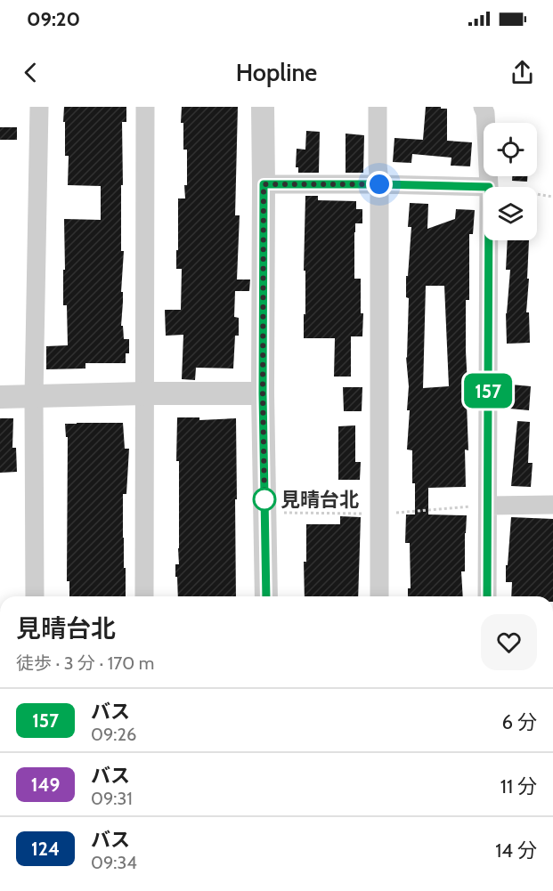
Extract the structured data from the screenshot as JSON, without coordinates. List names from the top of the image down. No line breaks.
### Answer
{"places":["見晴台北"],"lines":["bus line 157"],"page":{"status":"09:20","header":"Hopline","on_map":"157","heading":["見晴台北","徒歩 · 3 分 · 170 m"],"list":[{"mark":"157","name":"バス","note":"09:26","value":"6 分"},{"mark":"149","name":"バス","note":"09:31","value":"11 分"},{"mark":"124","name":"バス","note":"09:34","value":"14 分"}]}}
